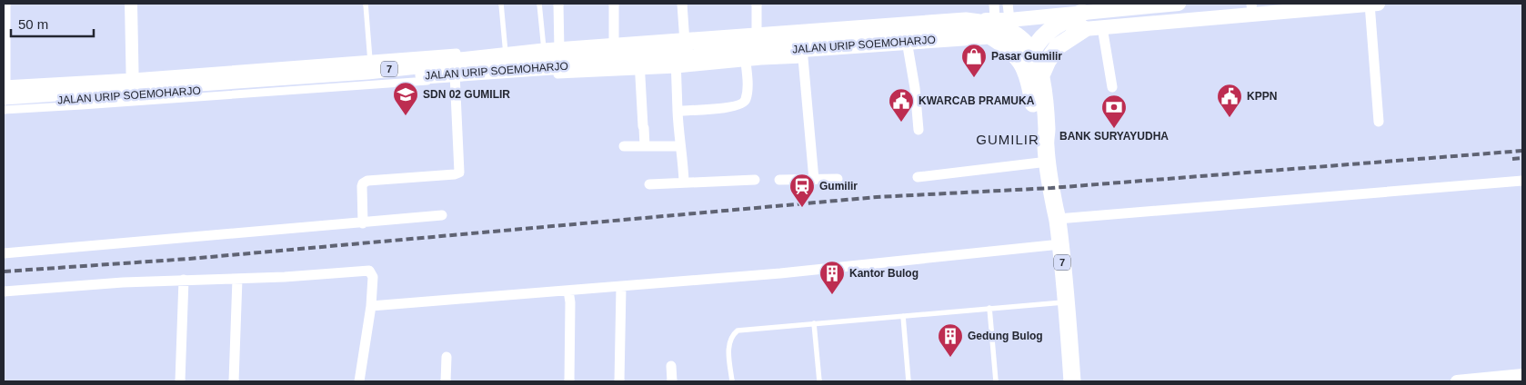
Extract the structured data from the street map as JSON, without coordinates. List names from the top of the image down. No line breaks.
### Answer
{"streets":{"highway":["JALAN URIP SOEMOHARJO","7"]},"crossings":[["JALAN URIP SOEMOHARJO","7"]],"districts":["GUMILIR"],"places":{"shop":["Pasar Gumilir"],"school or university":["SDN 02 GUMILIR"],"public building":["KPPN","KWARCAB PRAMUKA"],"bank":["BANK SURYAYUDHA"],"station":["Gumilir"],"building":["Kantor Bulog","Gedung Bulog"]},"scale_bar":"50 m"}
